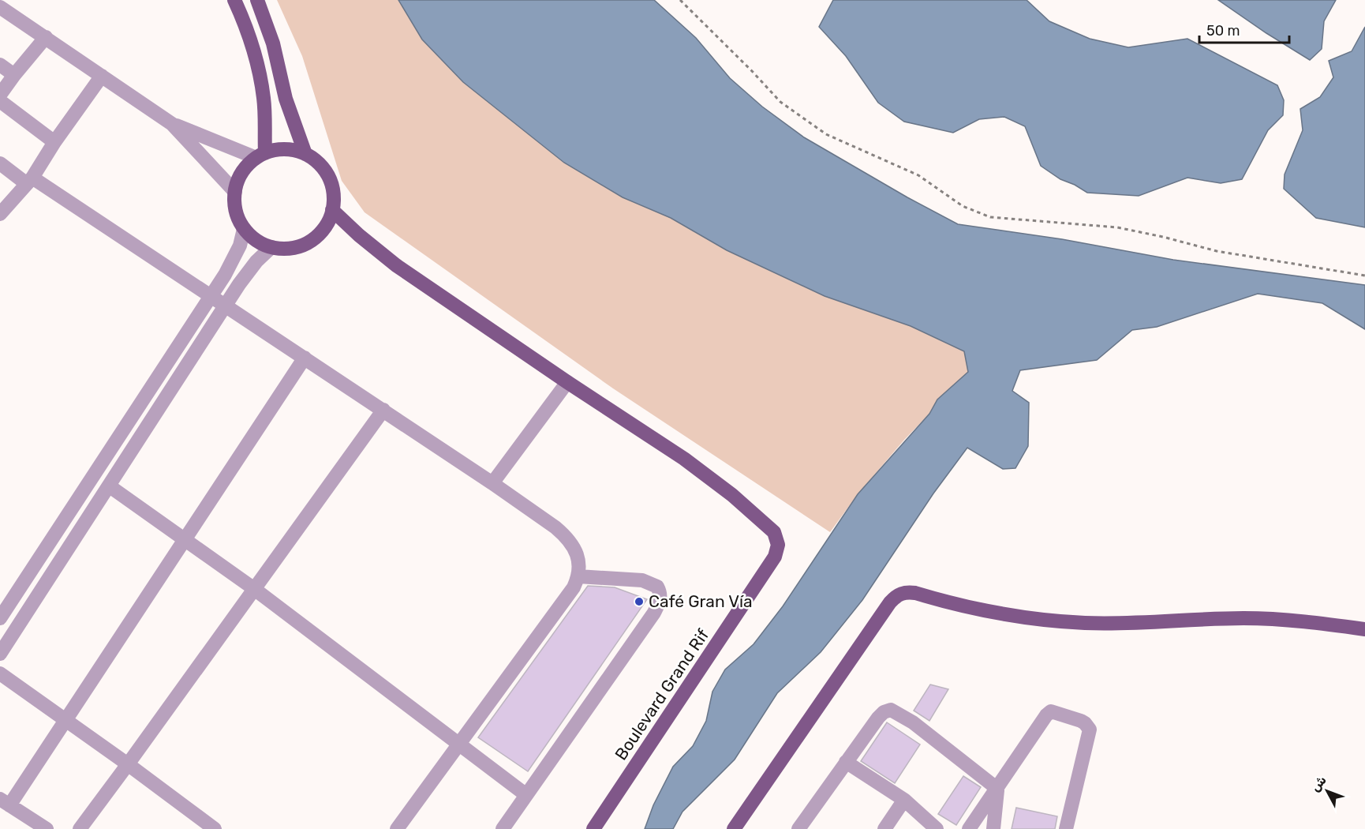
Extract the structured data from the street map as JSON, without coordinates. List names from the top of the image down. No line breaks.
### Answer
{"streets":{"main road":["Boulevard Grand Rif"]},"places":["Café Gran Vía"],"scale_bar":"50 m","north":"top left"}
